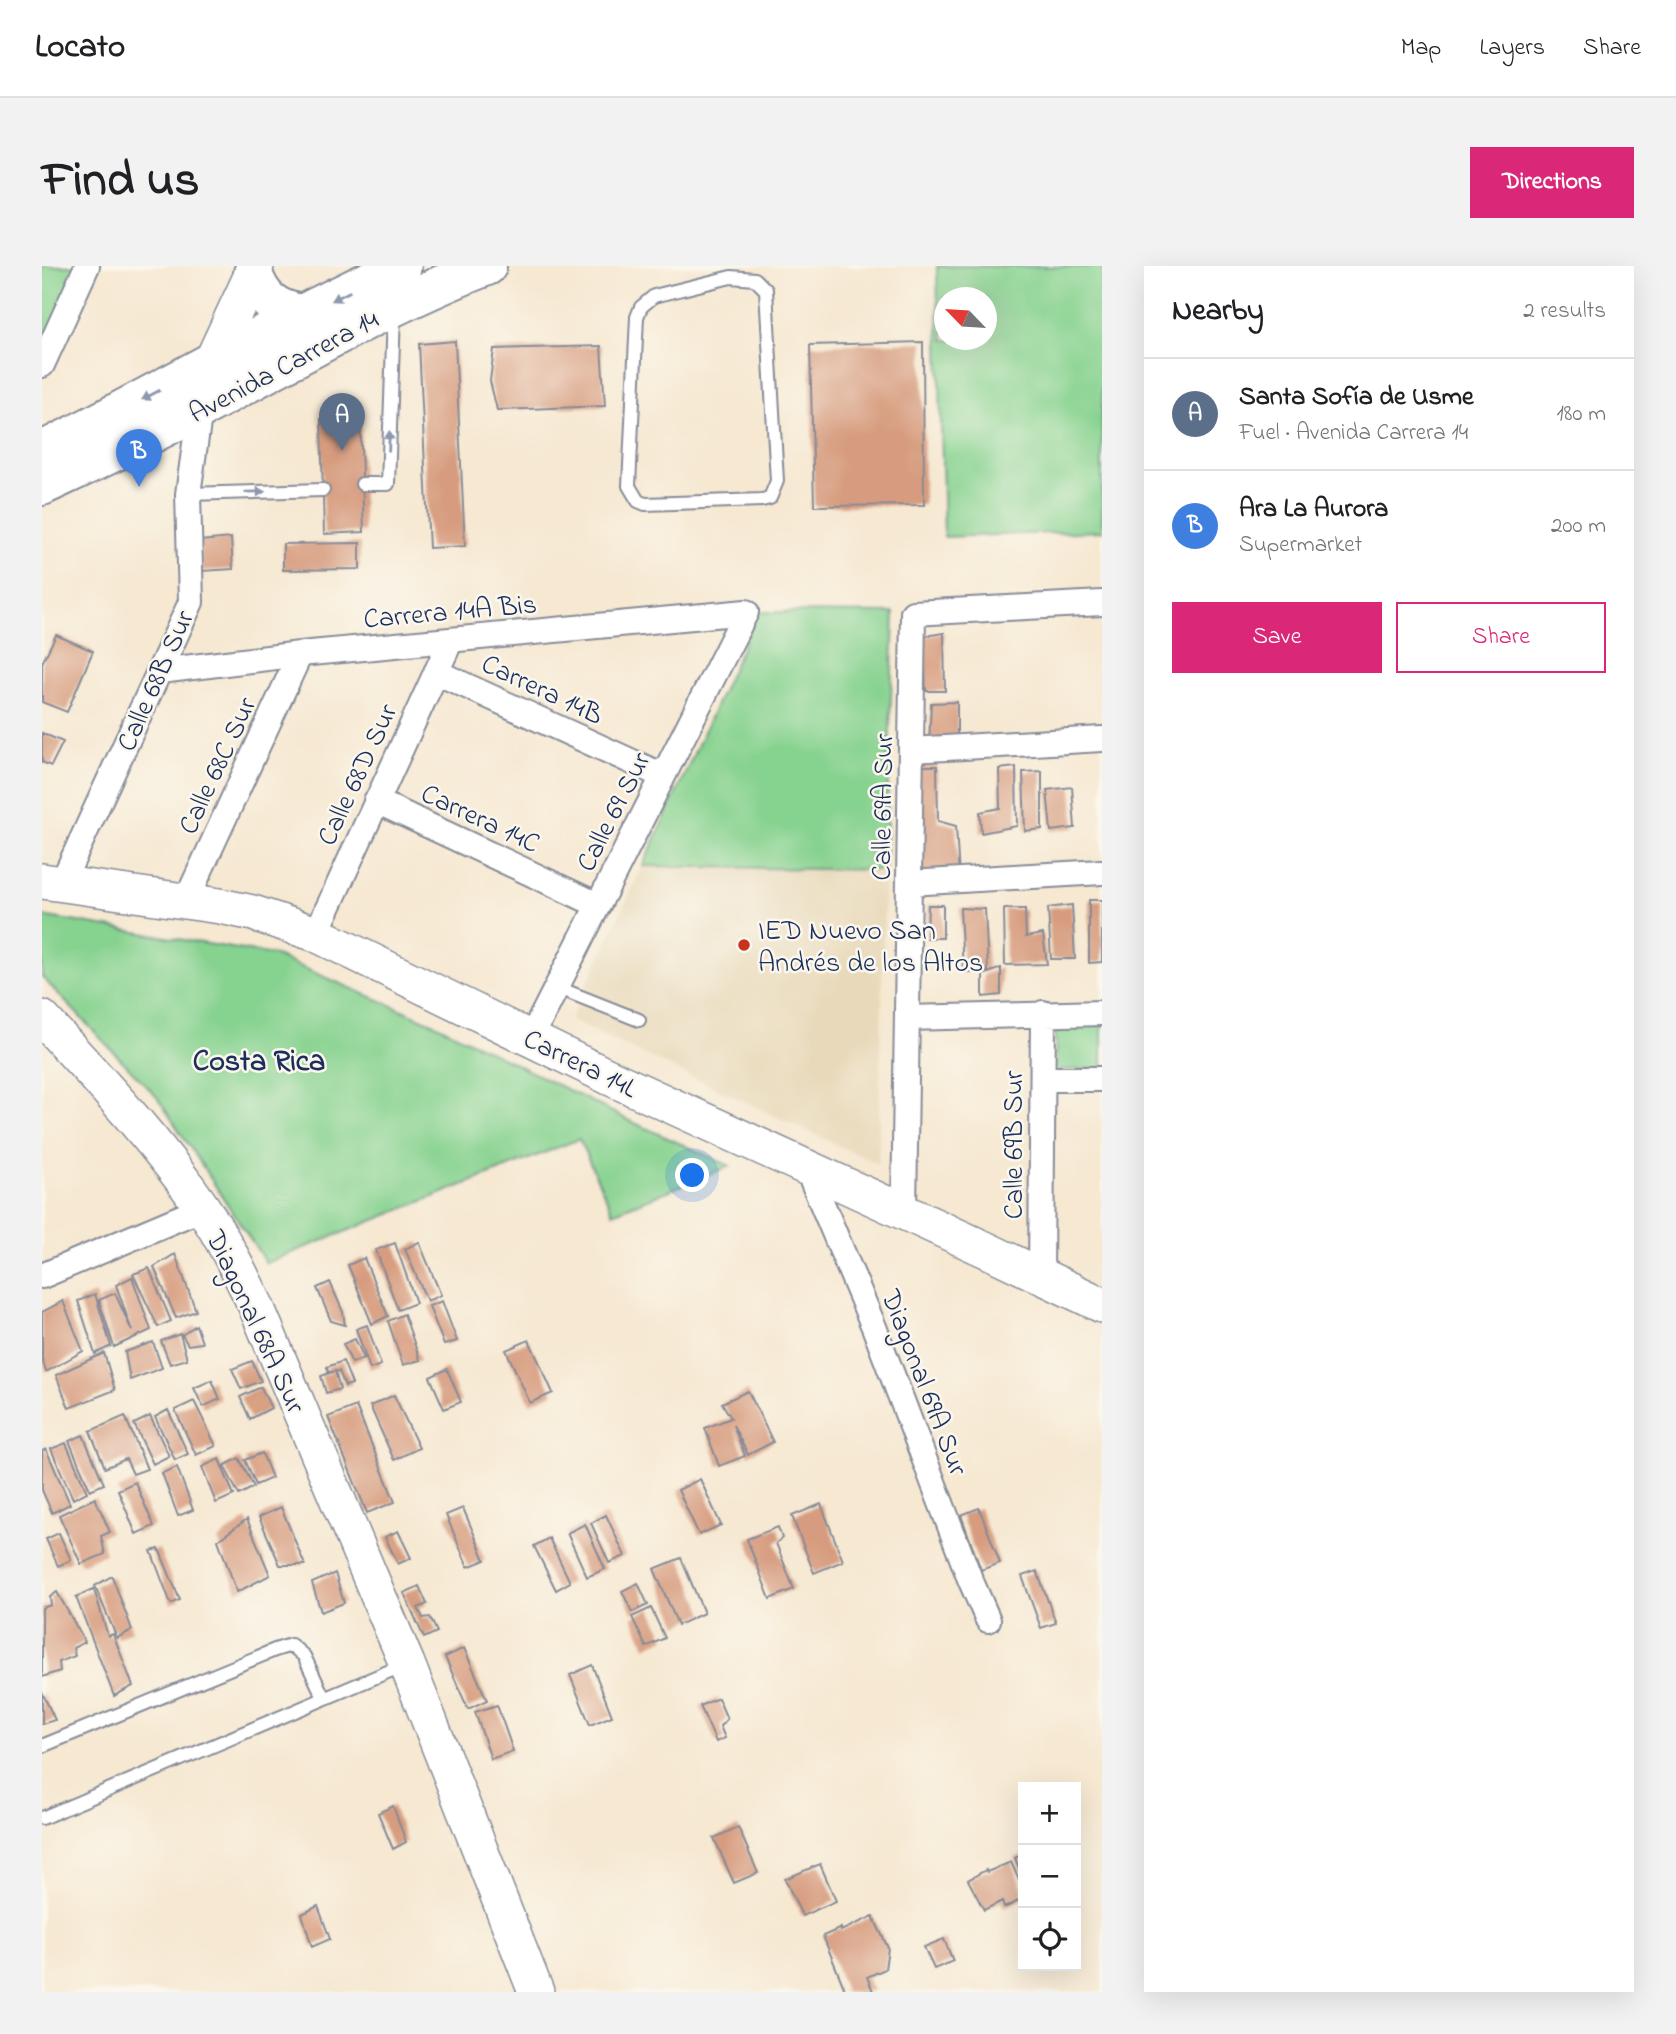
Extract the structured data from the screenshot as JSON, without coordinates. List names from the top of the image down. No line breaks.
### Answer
{"streets":{"main road":["Avenida Carrera 14"],"street":["Carrera 14A Bis","Calle 68B Sur","Carrera 14B","Calle 68C Sur","Calle 68D Sur","Calle 69A Sur","Calle 69 Sur","Carrera 14C","Carrera 14L","Calle 69B Sur","Diagonal 68A Sur","Diagonal 69A Sur"]},"crossings":[["Avenida Carrera 14","Calle 68B Sur"],["Carrera 14A Bis","Calle 68B Sur"],["Carrera 14A Bis","Calle 68C Sur"],["Carrera 14A Bis","Calle 68D Sur"],["Carrera 14A Bis","Calle 69 Sur"],["Calle 68B Sur","Carrera 14L"],["Carrera 14B","Calle 68D Sur"],["Carrera 14B","Calle 69 Sur"],["Calle 68C Sur","Carrera 14L"],["Calle 68D Sur","Carrera 14C"],["Calle 68D Sur","Carrera 14L"],["Calle 69A Sur","Carrera 14L"],["Calle 69 Sur","Carrera 14C"],["Calle 69 Sur","Carrera 14L"],["Carrera 14L","Calle 69B Sur"],["Carrera 14L","Diagonal 69A Sur"]],"districts":["Costa Rica"],"places":["IED Nuevo San Andrés de los Altos"],"north":"top left","page":{"header":"Locato","nav":["Map","Layers","Share"],"title":"Find us","buttons":["Directions",["Save","Share"]],"heading":["Nearby","2 results"],"list":[{"mark":"A","name":"Santa Sofía de Usme","note":"Fuel · Avenida Carrera 14","value":"180 m"},{"mark":"B","name":"Ara La Aurora","note":"Supermarket","value":"200 m"}],"pins":["A","B"],"map_buttons":["+","−"]}}
